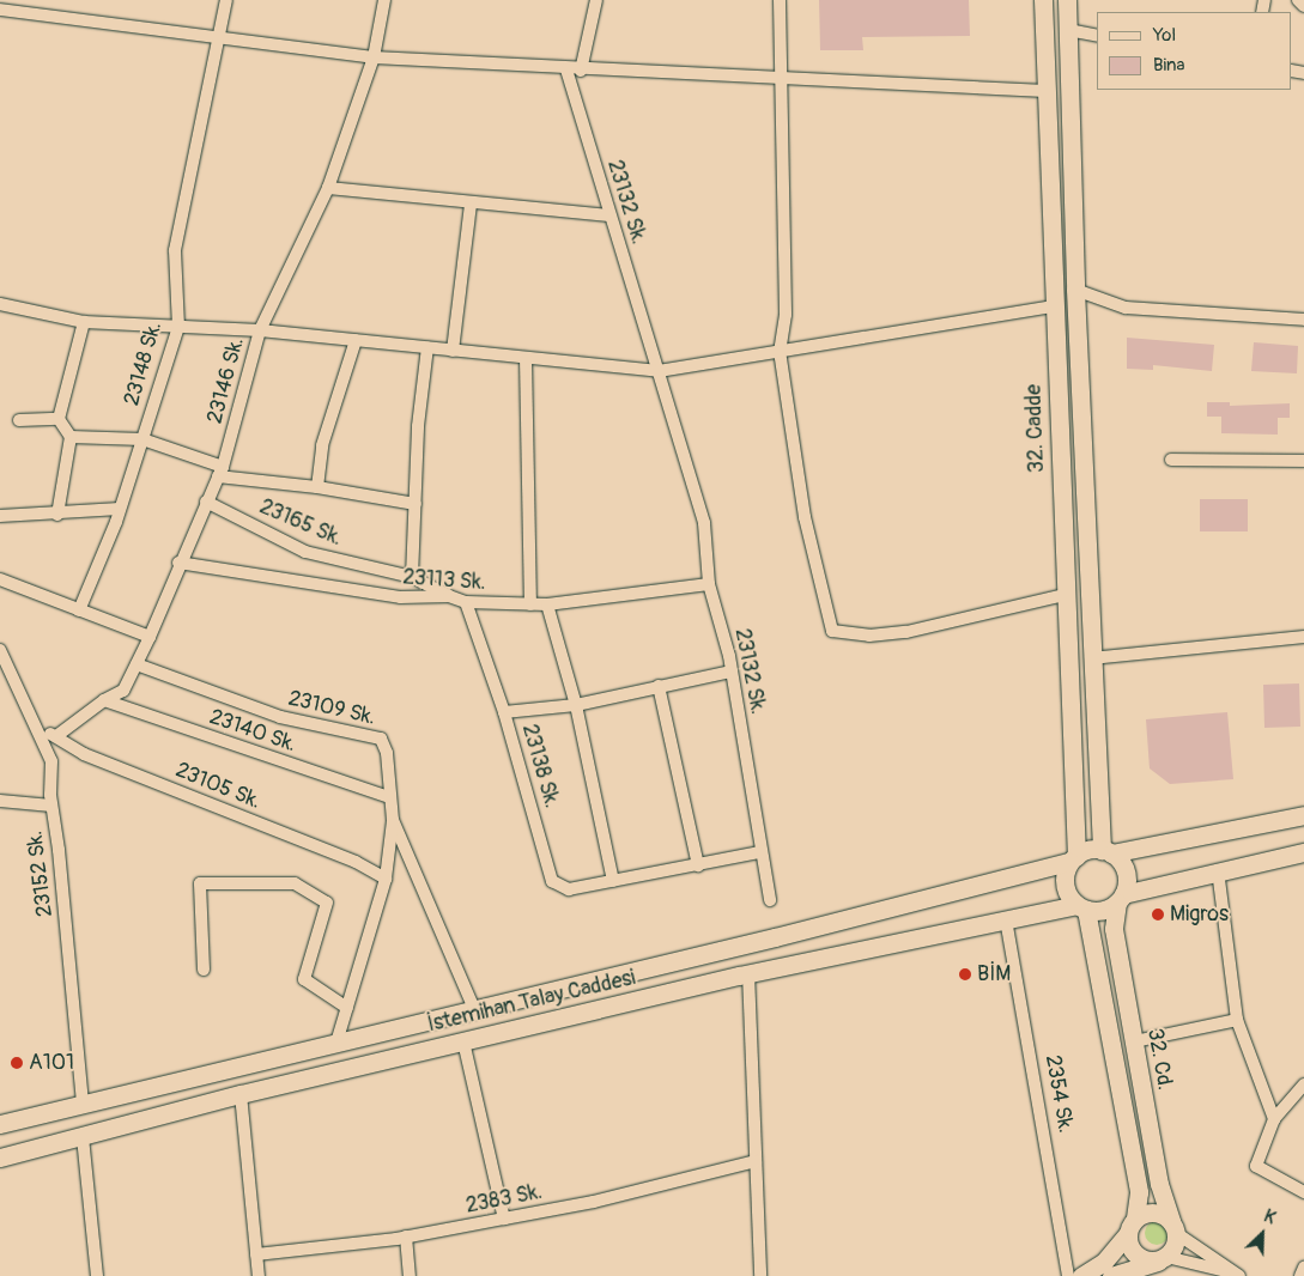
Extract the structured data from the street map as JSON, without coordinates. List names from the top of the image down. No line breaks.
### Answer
{"streets":{"main road":["32. Cadde","İstemihan Talay Caddesi","32. Cd."],"street":["23132 Sk.","23148 Sk.","23146 Sk.","23165 Sk.","23113 Sk.","23109 Sk.","23140 Sk.","23138 Sk.","23105 Sk.","23152 Sk.","2354 Sk.","2383 Sk."]},"crossings":[["23132 Sk.","23113 Sk."],["23132 Sk.","23138 Sk."],["23146 Sk.","23165 Sk."],["23146 Sk.","23113 Sk."],["23146 Sk.","23109 Sk."],["23146 Sk.","23140 Sk."],["23146 Sk.","23105 Sk."],["32. Cadde","İstemihan Talay Caddesi"],["32. Cadde","32. Cd."],["23165 Sk.","23113 Sk."],["23113 Sk.","23138 Sk."],["23109 Sk.","23140 Sk."],["23109 Sk.","İstemihan Talay Caddesi"],["23105 Sk.","23152 Sk."],["23152 Sk.","İstemihan Talay Caddesi"],["İstemihan Talay Caddesi","32. Cd."],["İstemihan Talay Caddesi","2354 Sk."]],"places":["Migros","BİM","A101"],"legend":["Yol","Bina"],"north":"top right"}
